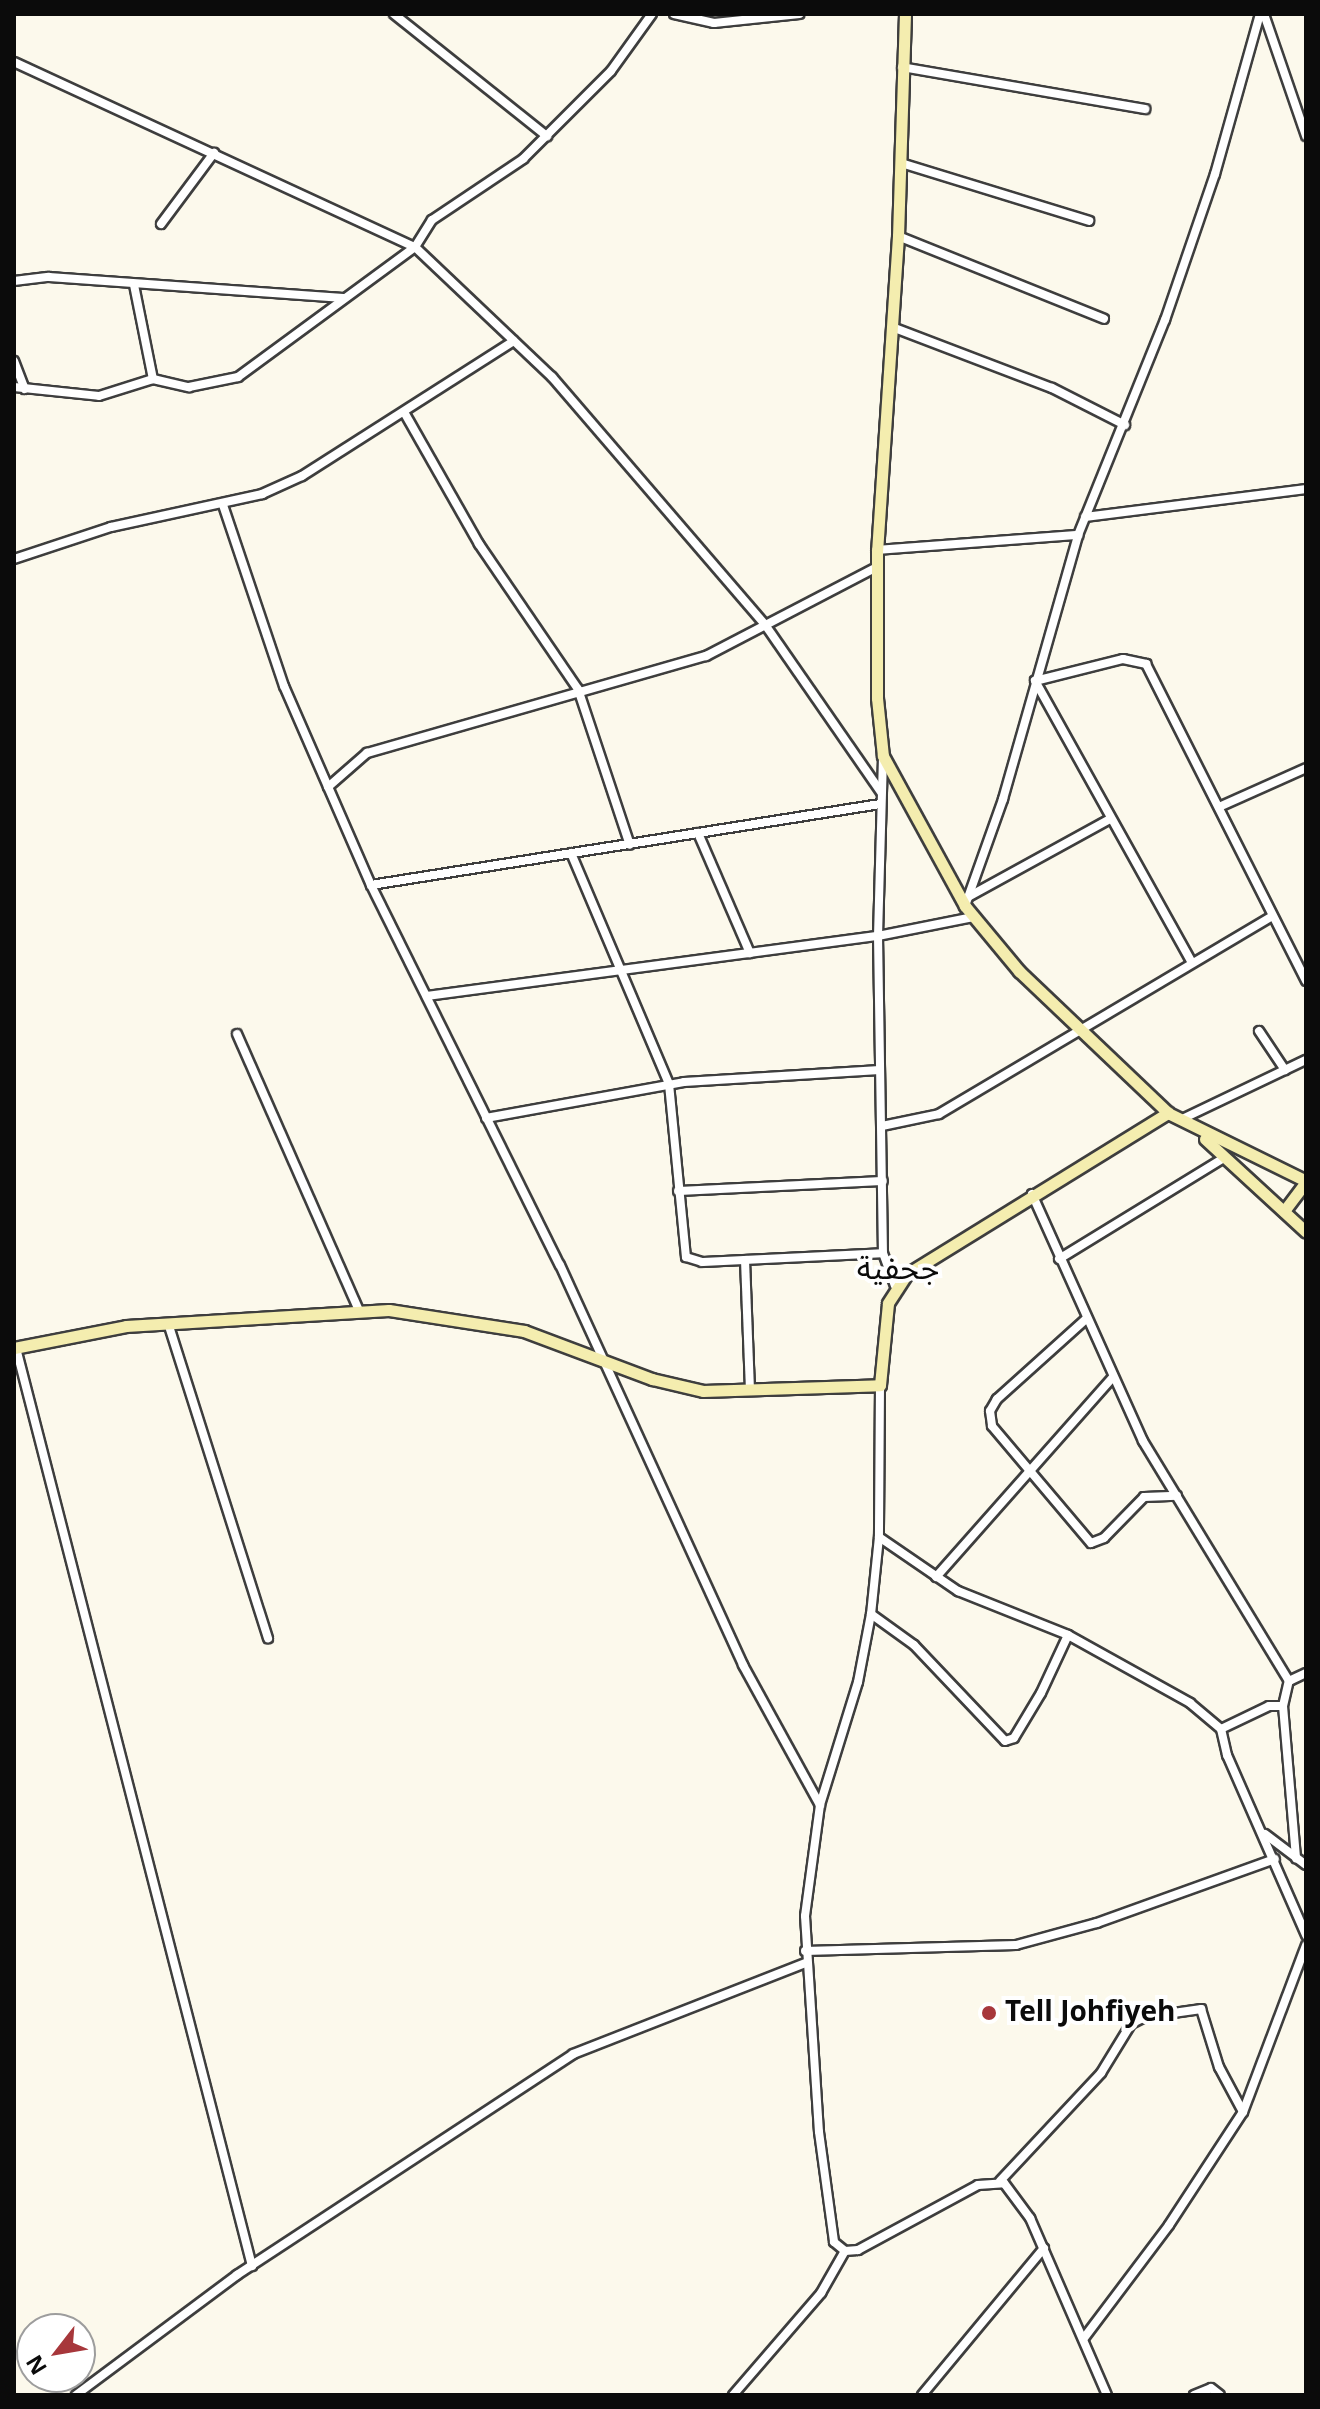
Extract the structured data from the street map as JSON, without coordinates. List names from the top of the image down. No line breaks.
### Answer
{"districts":["جحفية"],"places":["Tell Johfiyeh"],"north":"bottom left"}
